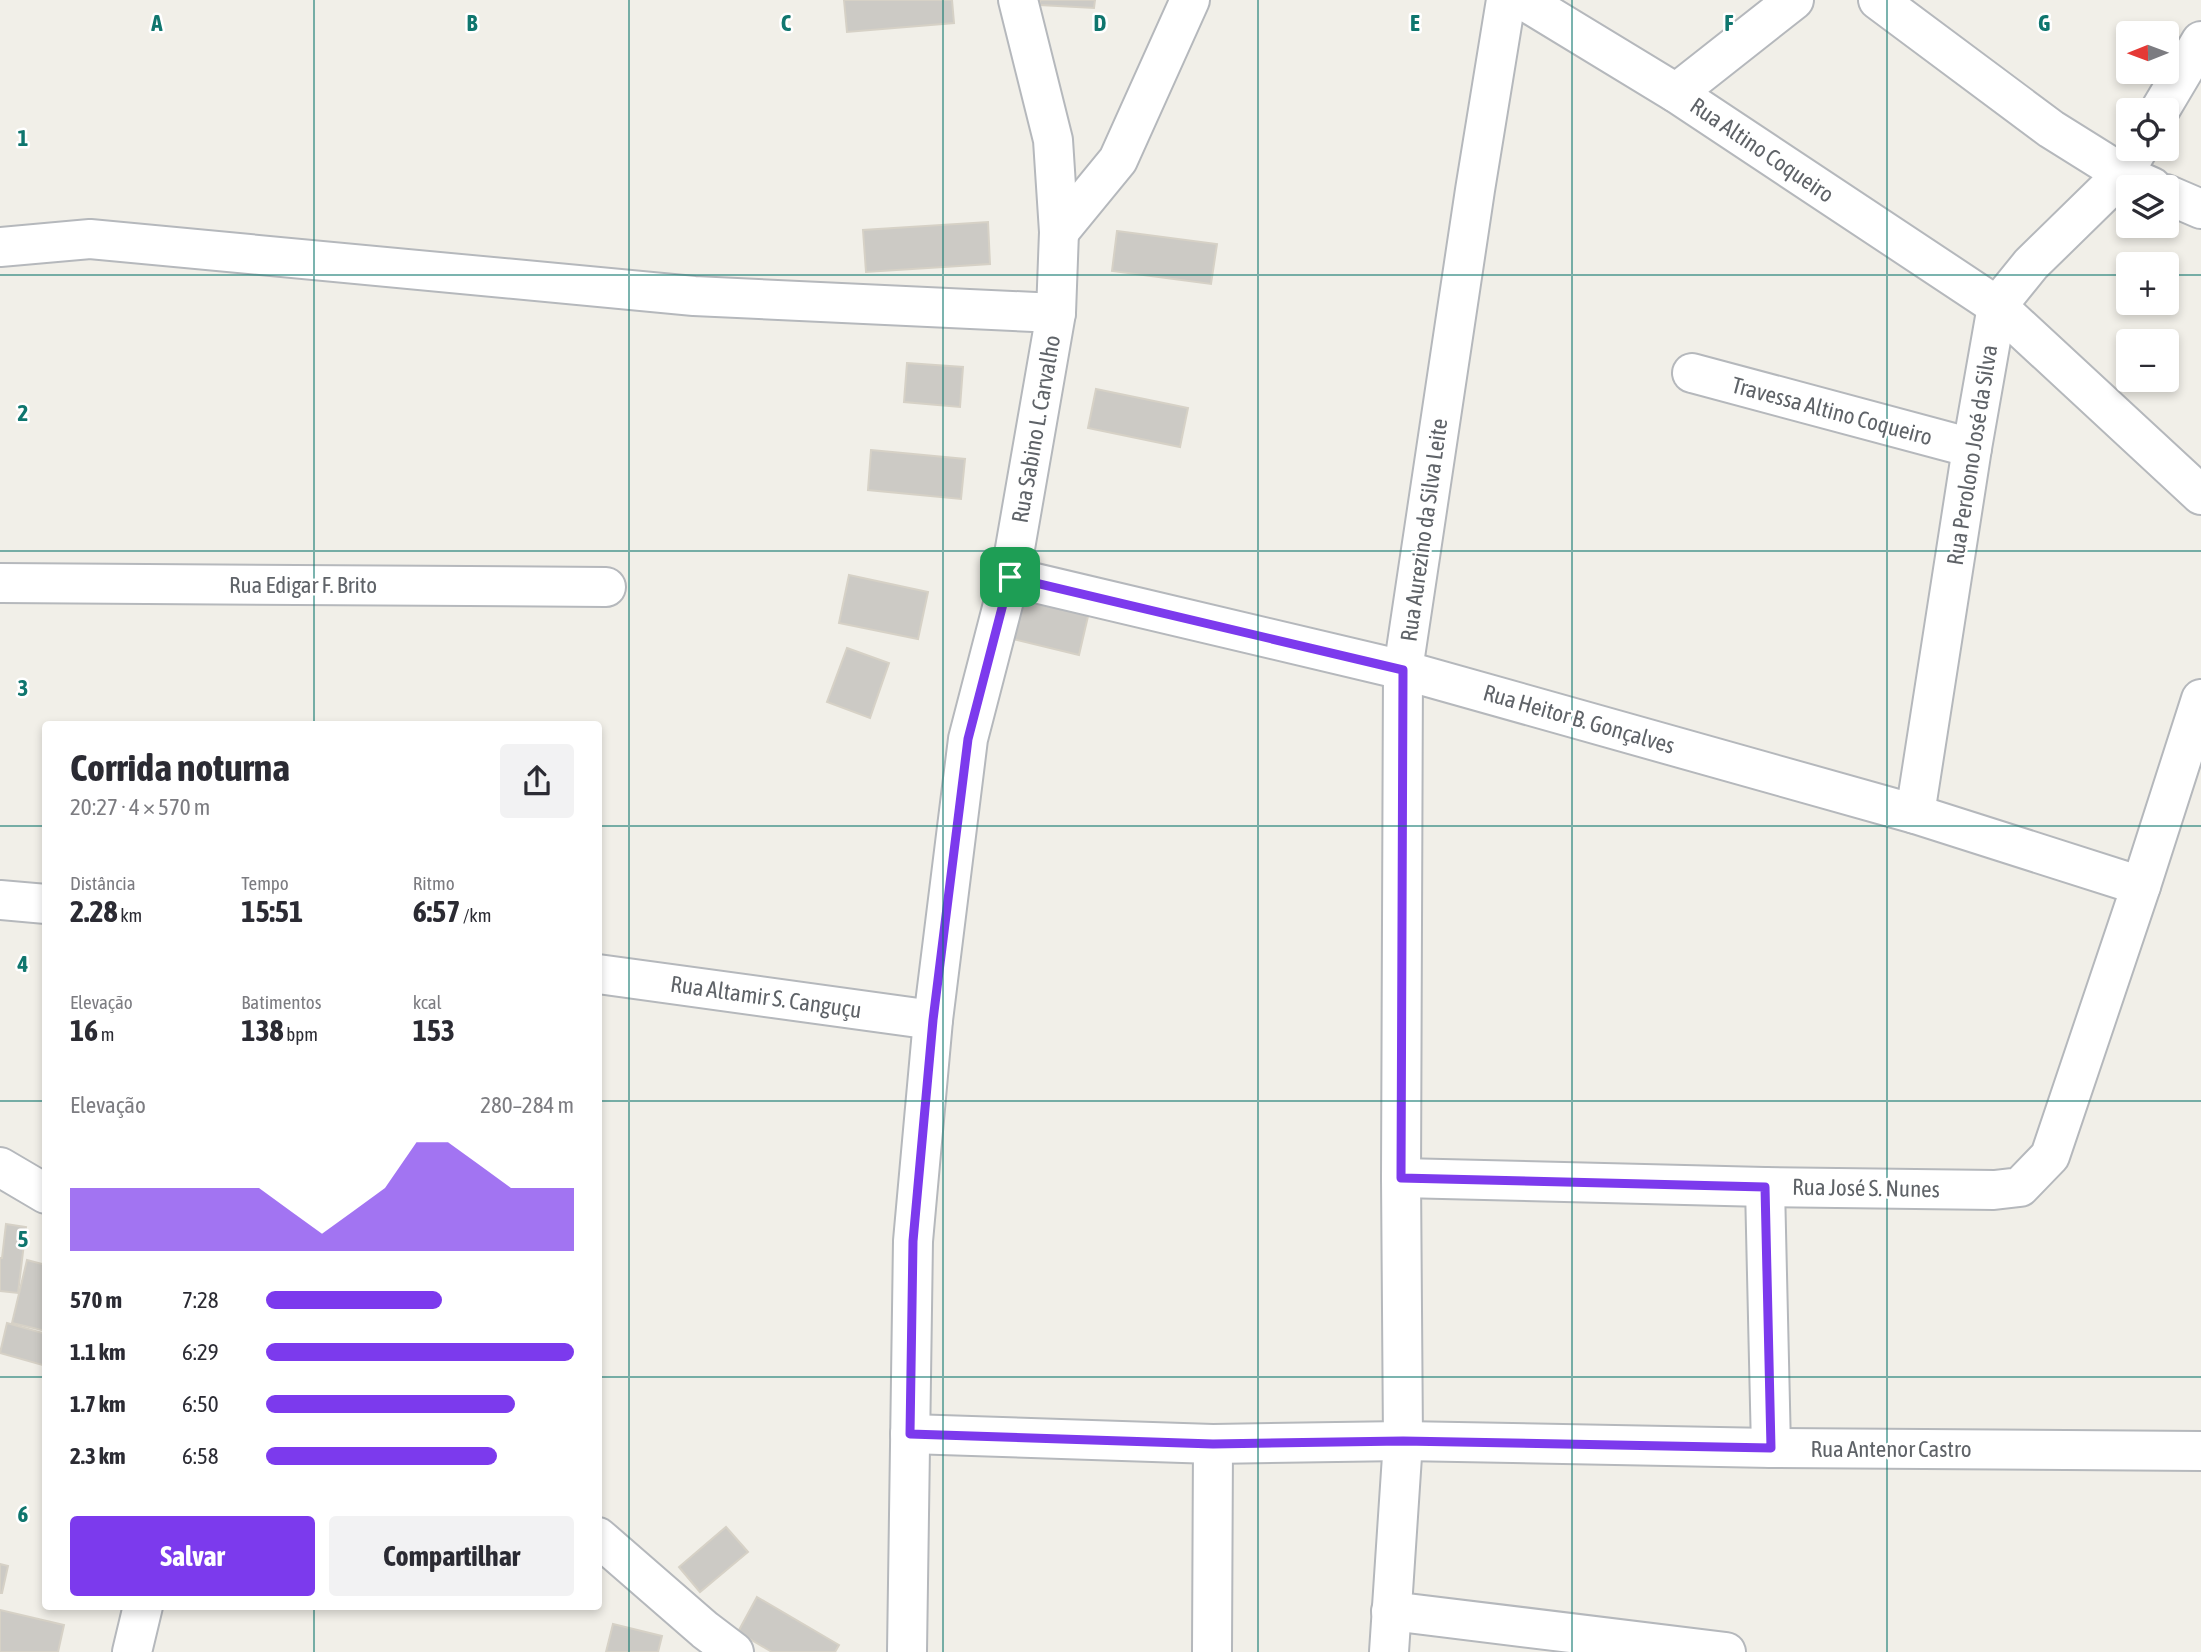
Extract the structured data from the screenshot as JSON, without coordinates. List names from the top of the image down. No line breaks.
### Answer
{"streets":{"street":["Rua Altino Coqueiro","Travessa Altino Coqueiro","Rua Sabino L. Carvalho","Rua Perolono José da Silva","Rua Aurezino da Silva Leite","Rua Edigar F. Brito","Rua Heitor B. Gonçalves","Rua Altamir S. Canguçu","Rua José S. Nunes","Rua Antenor Castro"]},"crossings":[["Rua Altino Coqueiro","Rua Perolono José da Silva"],["Travessa Altino Coqueiro","Rua Perolono José da Silva"],["Rua Sabino L. Carvalho","Rua Heitor B. Gonçalves"],["Rua Sabino L. Carvalho","Rua Altamir S. Canguçu"],["Rua Sabino L. Carvalho","Rua Antenor Castro"],["Rua Perolono José da Silva","Rua Heitor B. Gonçalves"],["Rua Aurezino da Silva Leite","Rua Heitor B. Gonçalves"],["Rua Aurezino da Silva Leite","Rua José S. Nunes"],["Rua Aurezino da Silva Leite","Rua Antenor Castro"],["Rua Heitor B. Gonçalves","Rua José S. Nunes"]],"north":"left","page":{"map_buttons":["+","−"],"heading":["Corrida noturna","20:27 · 4 × 570 m"],"stats":[["Distância","2.28 km"],["Tempo","15:51"],["Ritmo","6:57 /km"],["Elevação","16 m"],["Batimentos","138 bpm"],["kcal","153"]],"chart":["Elevação","280–284 m"],"list":[{"name":"570 m","note":"7:28"},{"name":"1.1 km","note":"6:29"},{"name":"1.7 km","note":"6:50"},{"name":"2.3 km","note":"6:58"}],"buttons":["Salvar","Compartilhar"]},"grid":{"columns":["A","B","C","D","E","F","G"],"rows":["1","2","3","4","5","6"]}}
